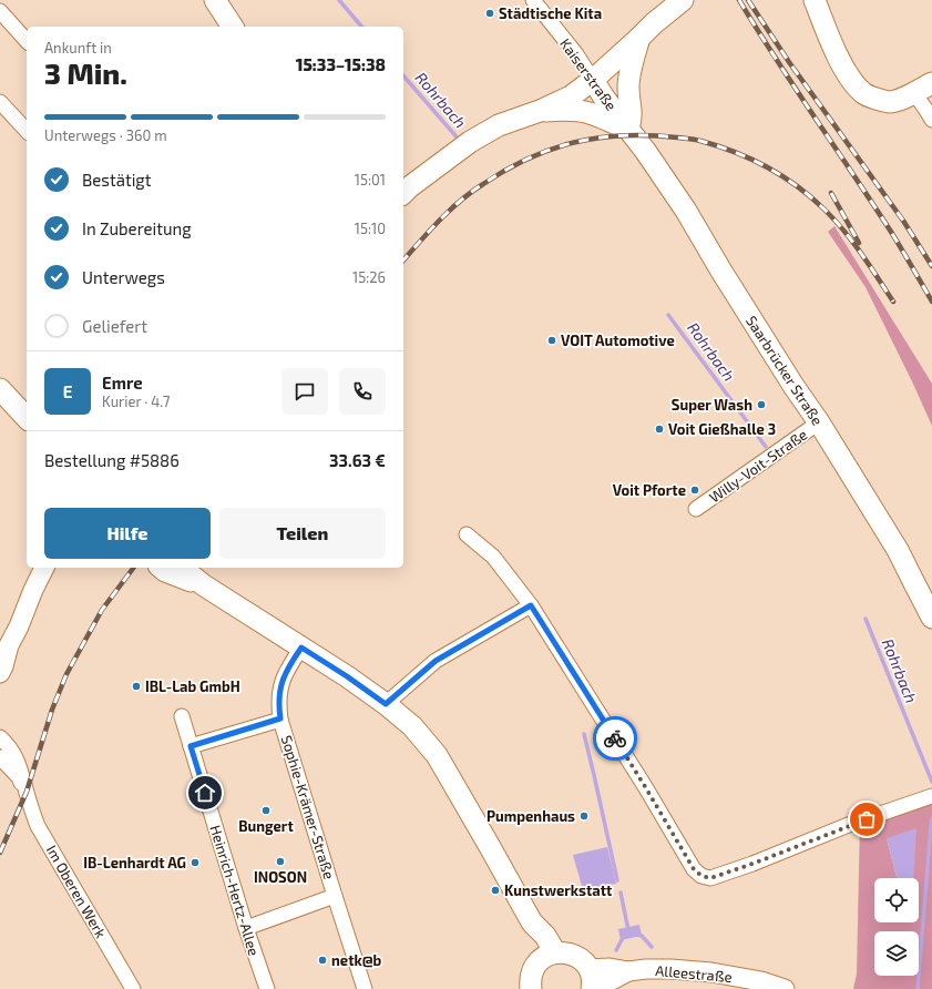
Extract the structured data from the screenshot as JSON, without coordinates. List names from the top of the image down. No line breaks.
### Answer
{"streets":{"main road":["Kaiserstraße","Saarbrücker Straße"],"street":["Willy-Voit-Straße","Sophie-Krämer-Straße","Heinrich-Hertz-Allee","Im Oberen Werk","Alleestraße"]},"crossings":[["Kaiserstraße","Saarbrücker Straße"],["Saarbrücker Straße","Willy-Voit-Straße"],["Sophie-Krämer-Straße","Heinrich-Hertz-Allee"]],"water":["Rohrbach"],"places":["Städtische Kita","VOIT Automotive","Super Wash","Voit Gießhalle 3","Voit Pforte","IBL-Lab GmbH","Bungert","Pumpenhaus","INOSON","IB-Lenhardt AG","Kunstwerkstatt","netk@b"],"page":{"heading":["3 Min.","Ankunft in","15:33–15:38"],"panel":["Emre","Kurier · 4.7","Bestellung #5886","33.63 €"],"bar":"Unterwegs · 360 m","list":[["Bestätigt","15:01"],["In Zubereitung","15:10"],["Unterwegs","15:26"],"Geliefert"],"round":"E","buttons":["Hilfe","Teilen"]}}
